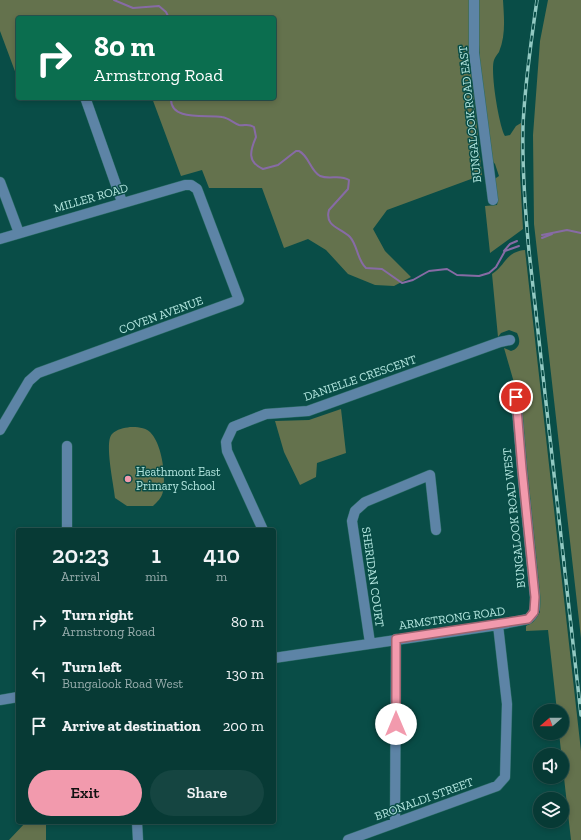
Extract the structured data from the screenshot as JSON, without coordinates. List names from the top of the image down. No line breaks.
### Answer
{"streets":{"street":["BUNGALOOK ROAD EAST","MILLER ROAD","COVEN AVENUE","DANIELLE CRESCENT","BUNGALOOK ROAD WEST","SHERIDAN COURT","ARMSTRONG ROAD","BRONALDI STREET"]},"crossings":[["MILLER ROAD","COVEN AVENUE"],["BUNGALOOK ROAD WEST","ARMSTRONG ROAD"],["SHERIDAN COURT","ARMSTRONG ROAD"],["ARMSTRONG ROAD","BRONALDI STREET"]],"places":["Heathmont East Primary School"],"north":"left","page":{"turn":["80 m","Armstrong Road"],"eta":["20:23","Arrival","1","min","410","m"],"list":[{"name":"Turn right","note":"Armstrong Road","value":"80 m"},{"name":"Turn left","note":"Bungalook Road West","value":"130 m"},{"name":"Arrive at destination","value":"200 m"}],"buttons":["Exit","Share"]}}
